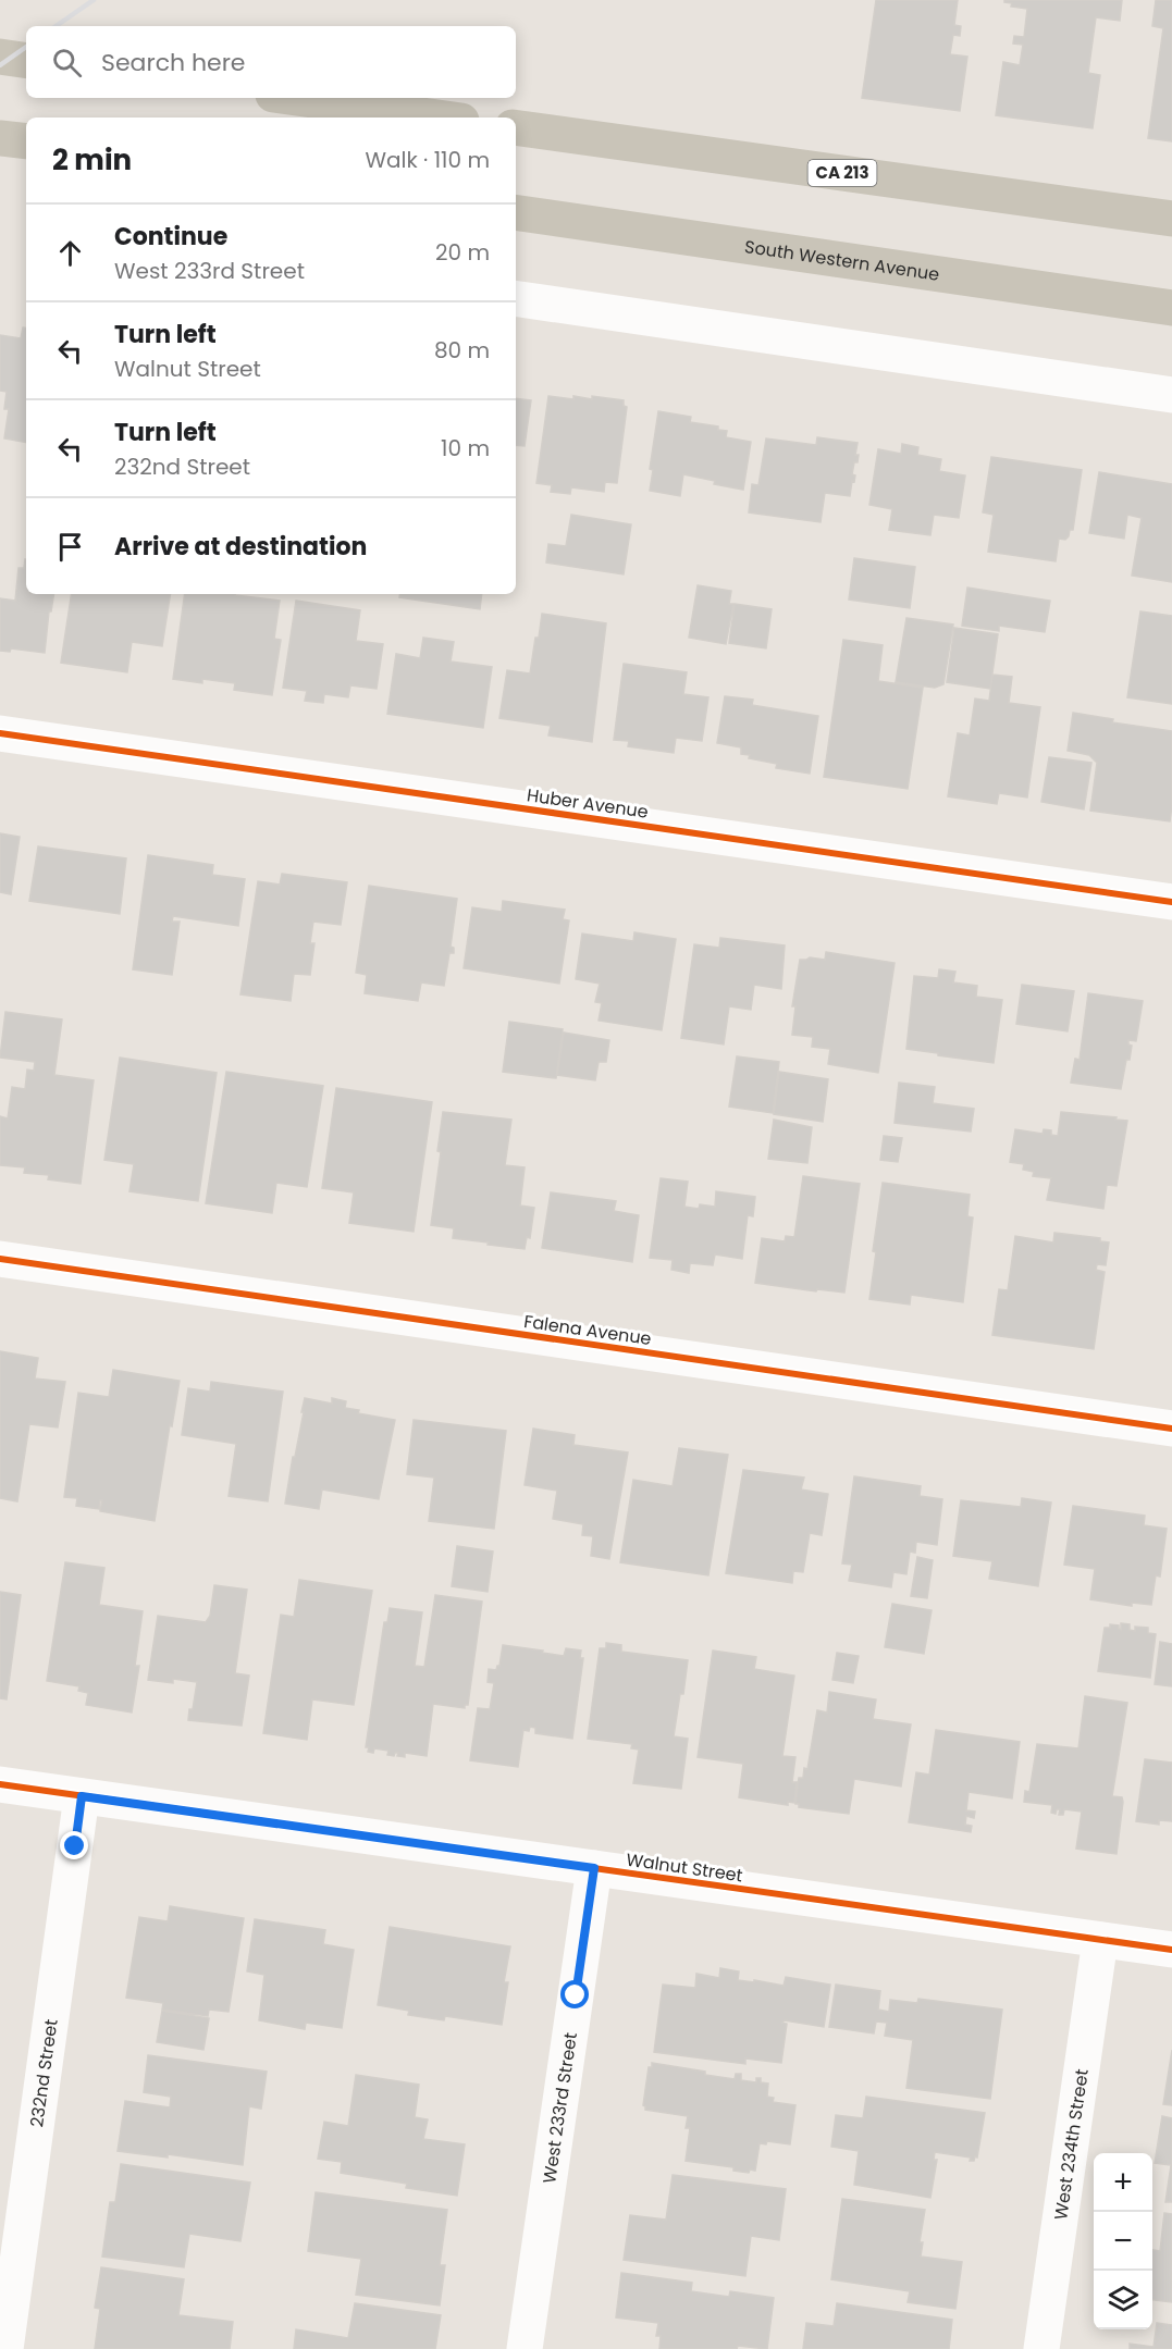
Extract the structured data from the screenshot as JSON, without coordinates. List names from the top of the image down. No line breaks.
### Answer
{"streets":{"main road":["CA 213","South Western Avenue"],"street":["Huber Avenue","Falena Avenue","Walnut Street","232nd Street","West 233rd Street","West 234th Street"]},"crossings":[["Walnut Street","232nd Street"],["Walnut Street","West 233rd Street"],["Walnut Street","West 234th Street"]],"page":{"search":"Search here","heading":["2 min","Walk · 110 m"],"list":[["Continue","West 233rd Street","20 m"],["Turn left","Walnut Street","80 m"],["Turn left","232nd Street","10 m"],"Arrive at destination"],"map_buttons":["+","−"]}}
